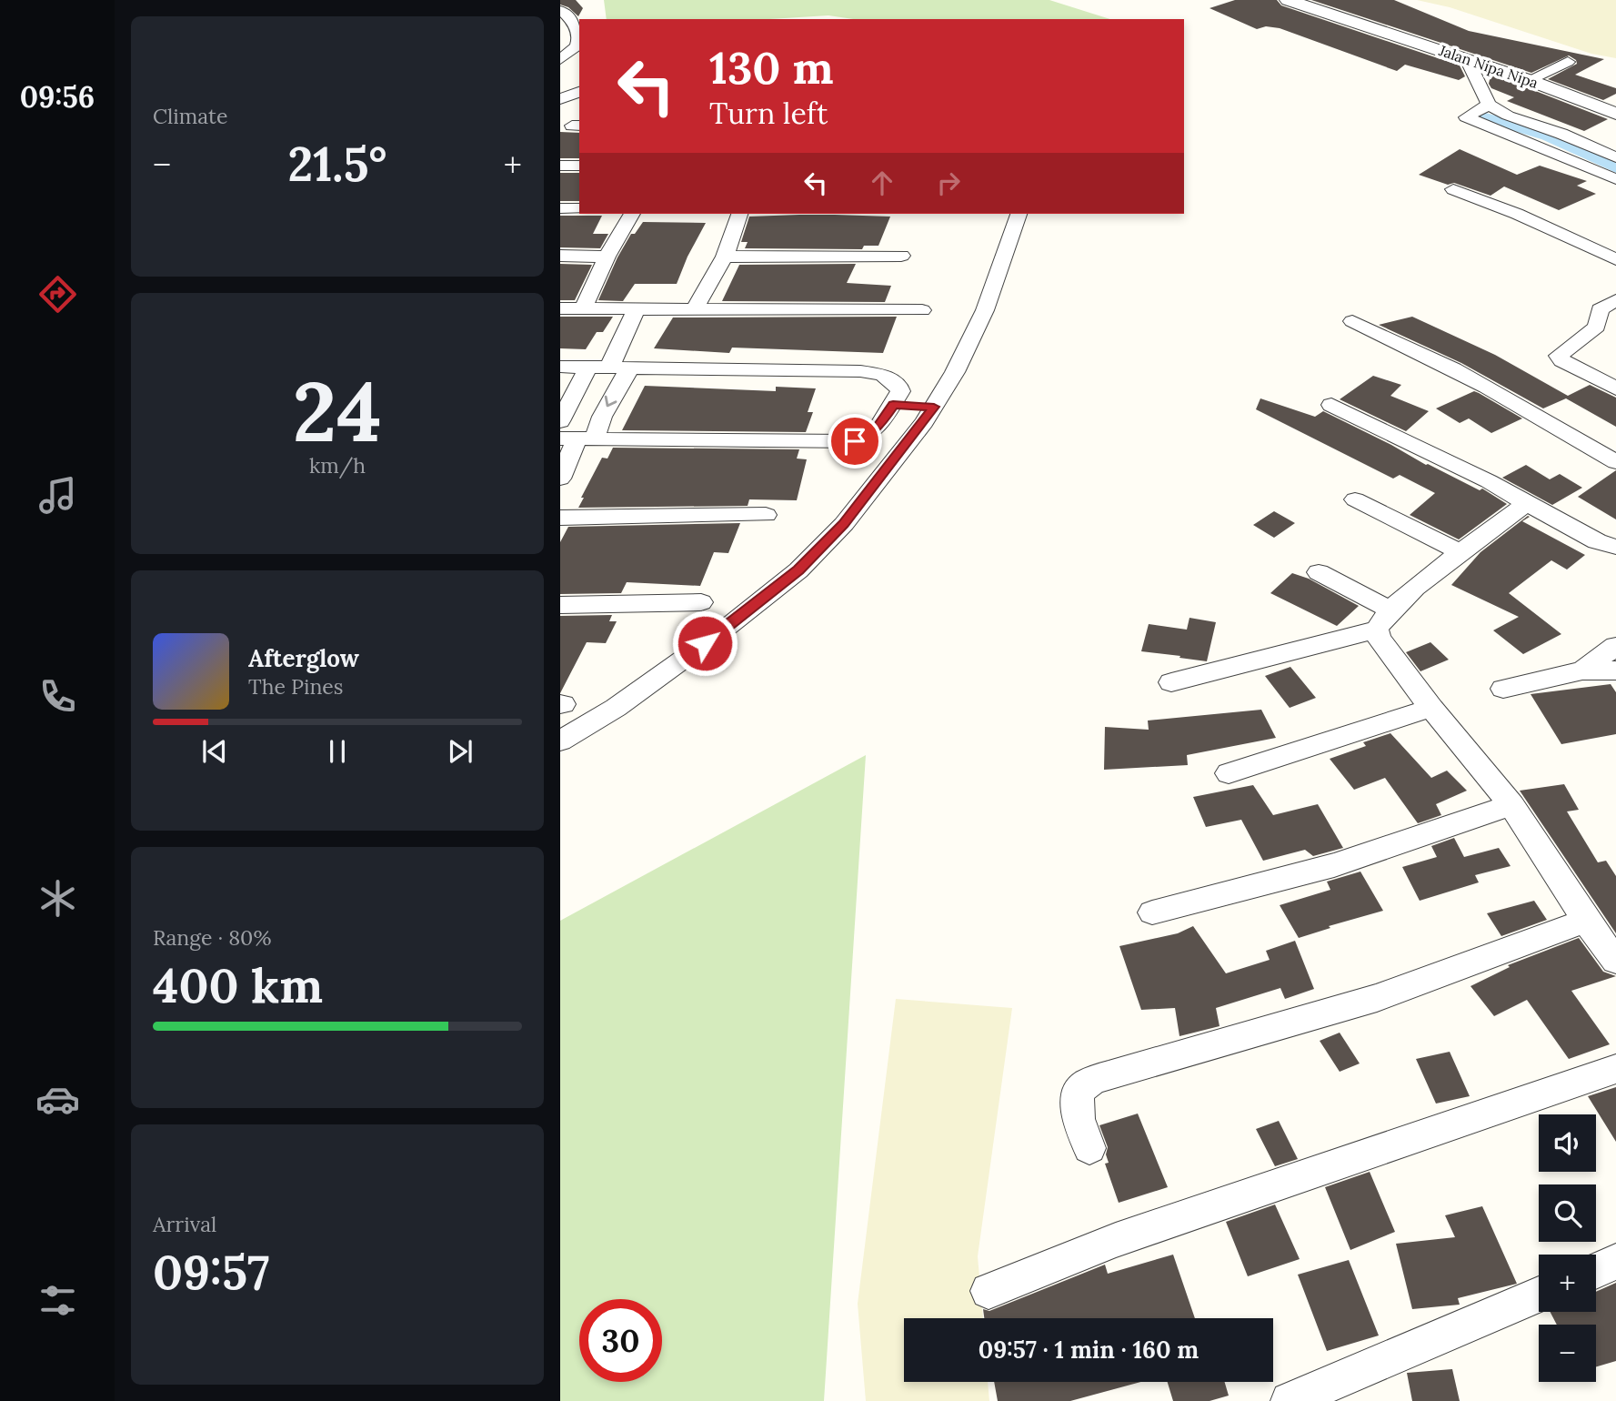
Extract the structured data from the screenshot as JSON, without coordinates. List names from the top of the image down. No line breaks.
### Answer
{"streets":{"street":["Jalan Nipa Nipa"]},"page":{"tabs":"09:56","tile":["Climate",["24","km/h"],["Range · 80%","400 km"],["Arrival","09:57"]],"turn":["130 m","Turn left"],"heat":["−","21.5°","+"],"song":["Afterglow","The Pines"],"map_buttons":["+","−"],"limit":"30","trip":"09:57 · 1 min · 160 m"}}
